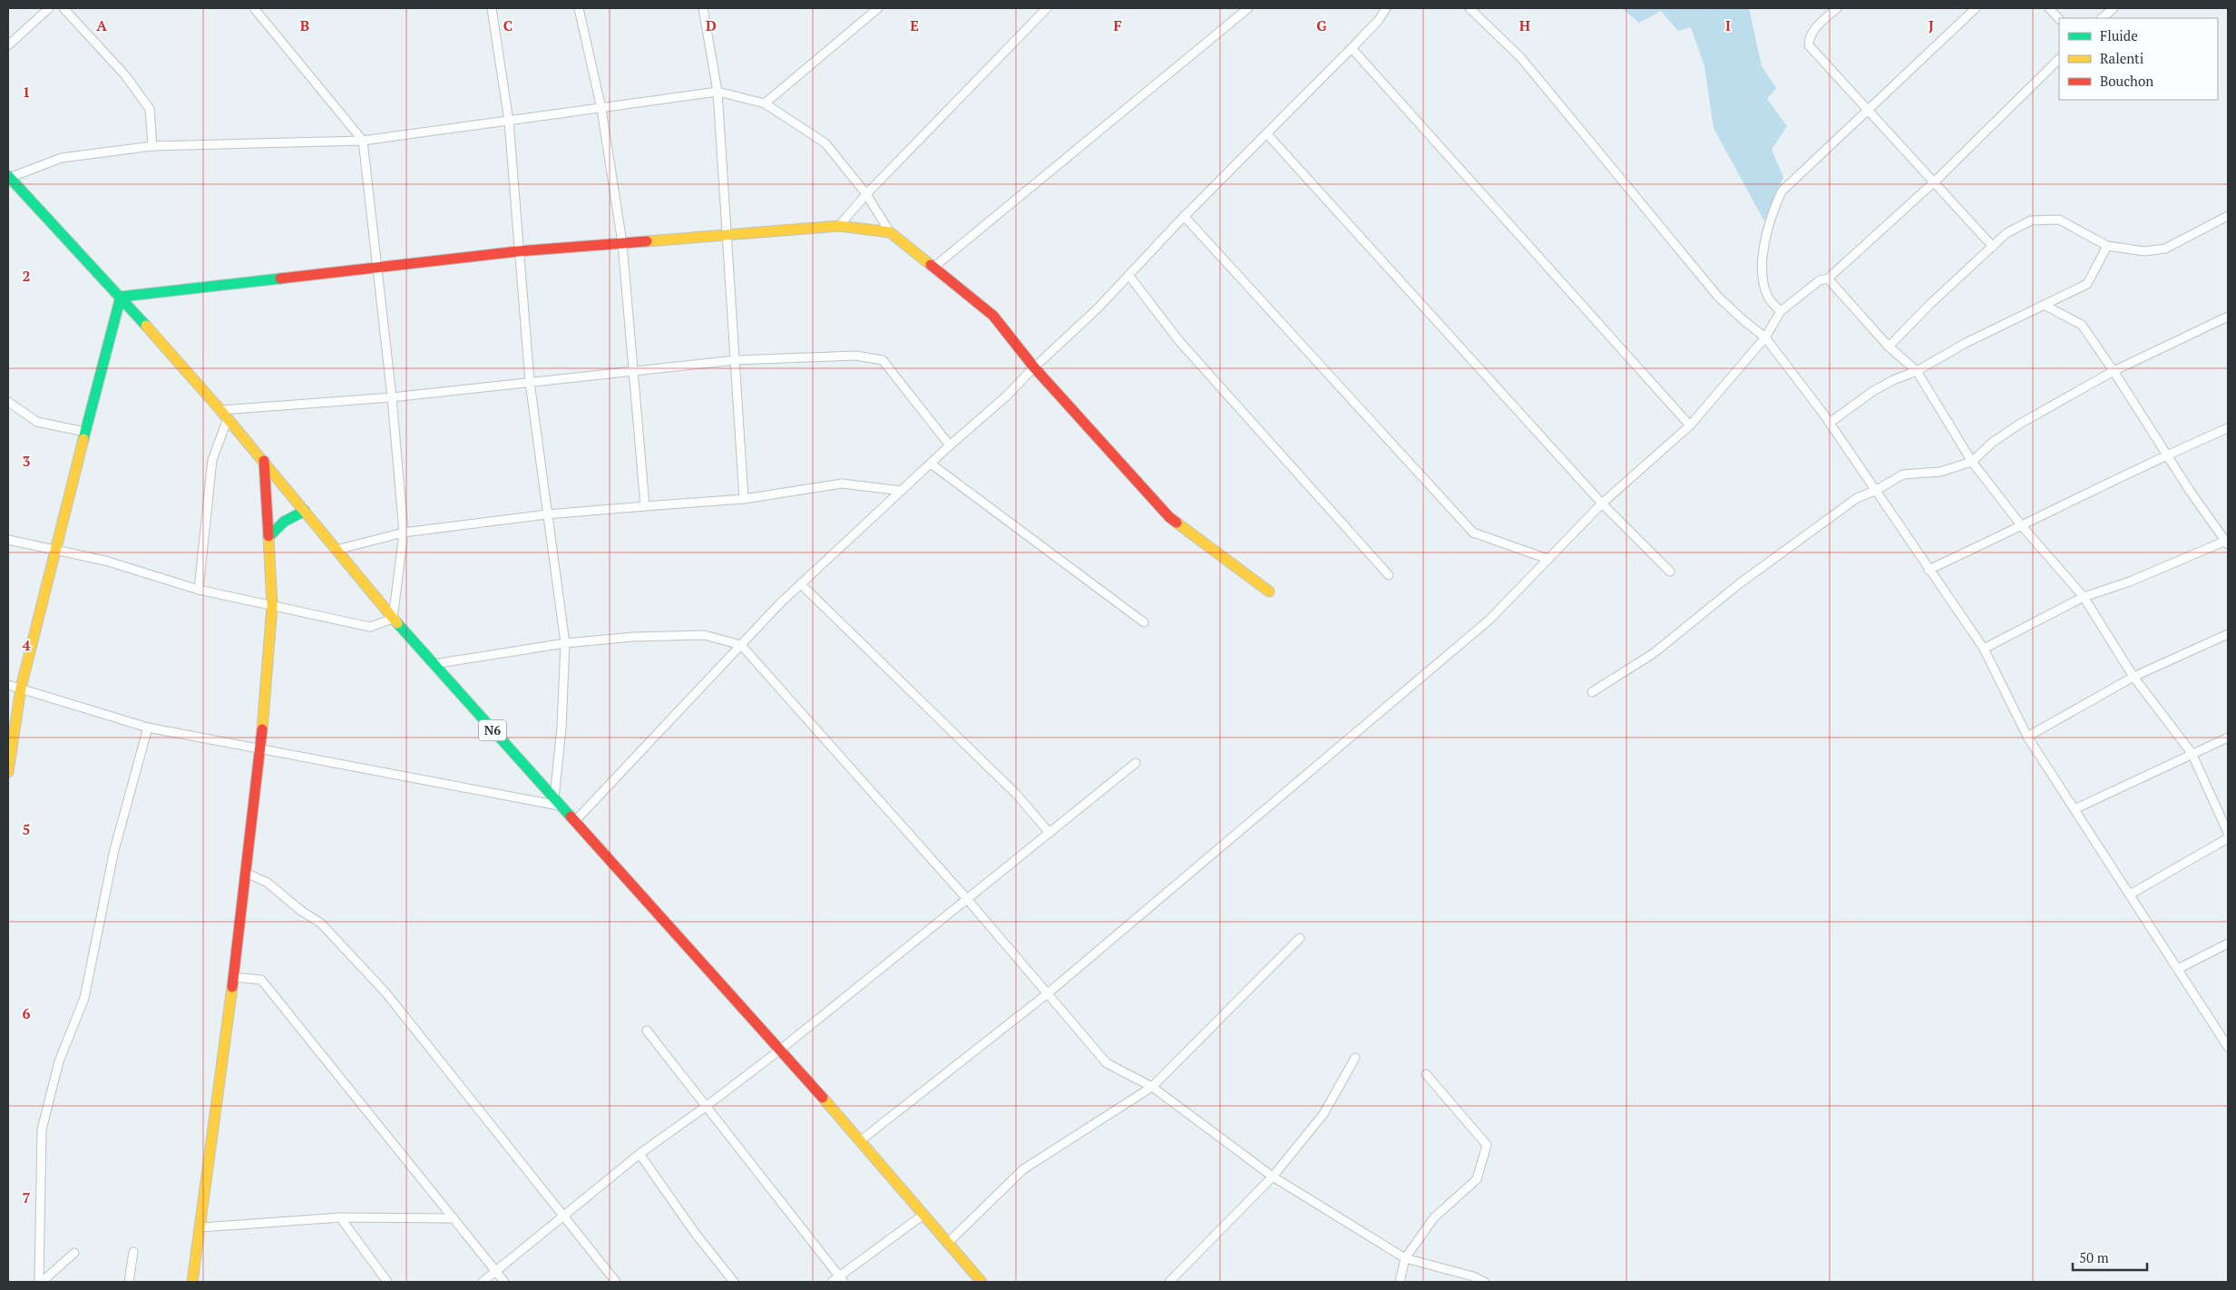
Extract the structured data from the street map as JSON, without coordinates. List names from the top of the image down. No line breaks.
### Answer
{"streets":{"main road":["N6"]},"legend":["Fluide","Ralenti","Bouchon"],"scale_bar":"50 m","grid":{"columns":["A","B","C","D","E","F","G","H","I","J"],"rows":["1","2","3","4","5","6","7"]}}
